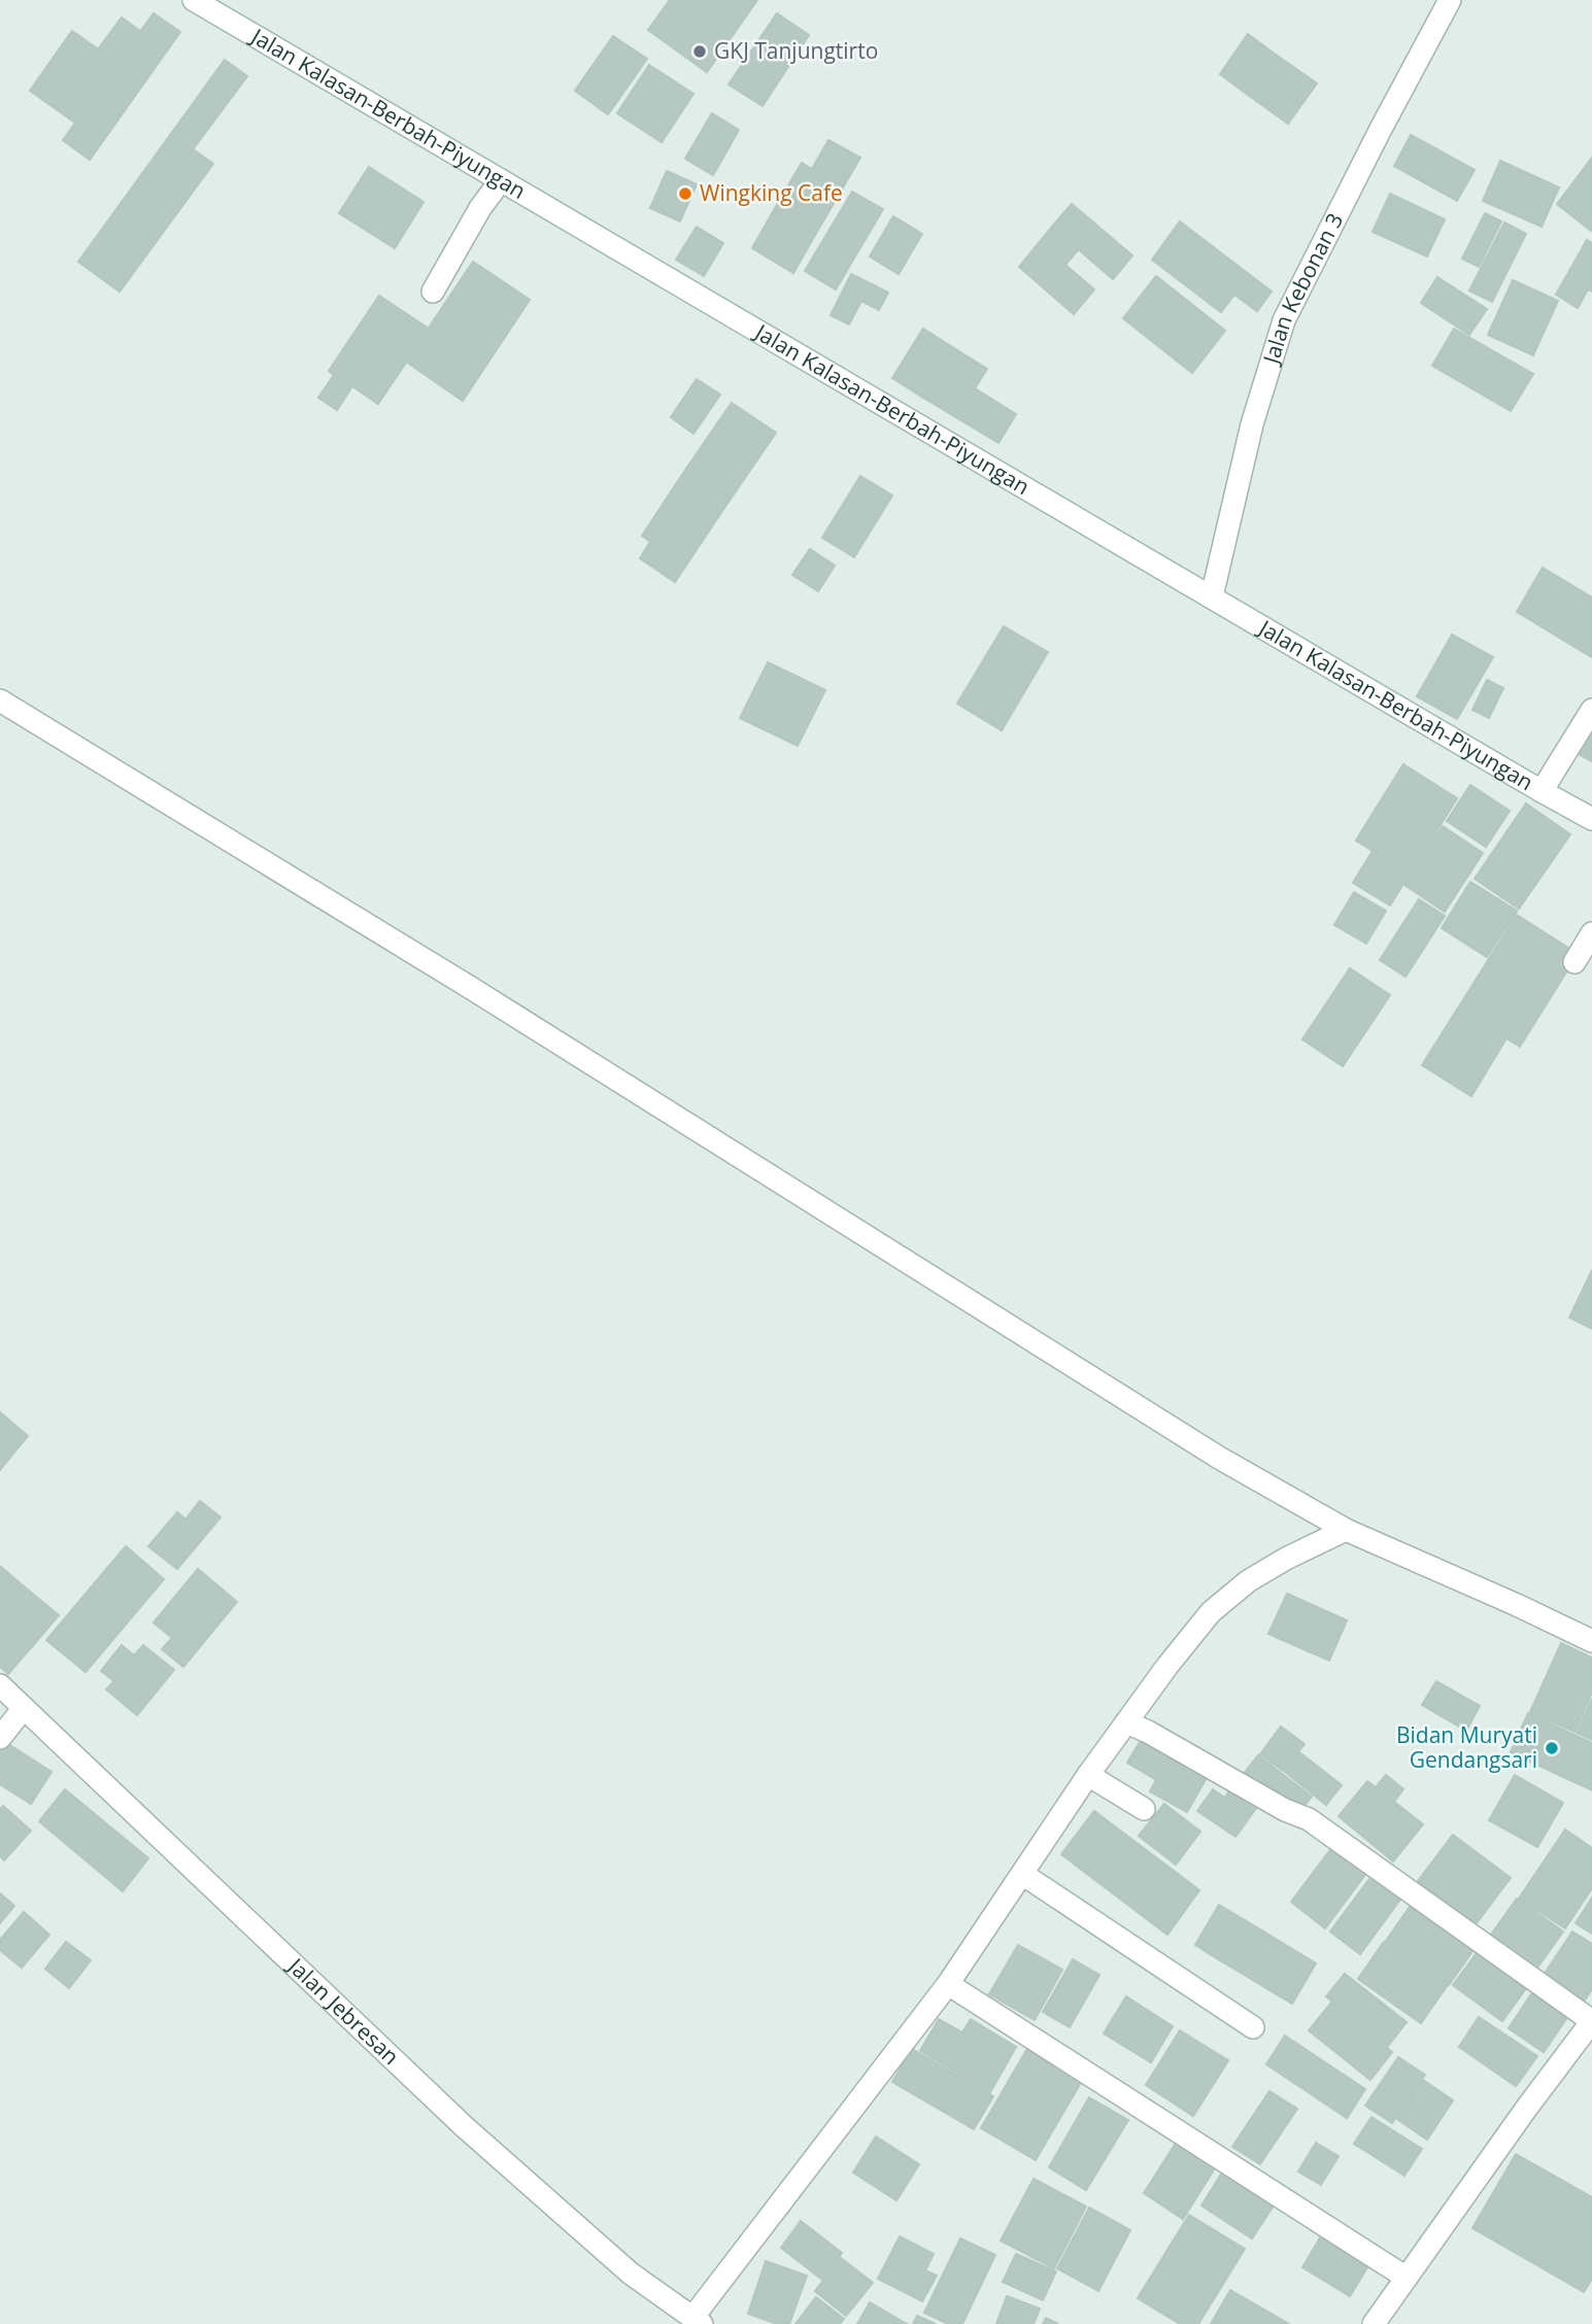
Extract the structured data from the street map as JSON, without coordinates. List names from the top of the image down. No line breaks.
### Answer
{"streets":{"street":["Jalan Kalasan-Berbah-Piyungan","Jalan Kebonan 3","Jalan Jebresan"]},"crossings":[["Jalan Kalasan-Berbah-Piyungan","Jalan Kebonan 3"]],"places":["GKJ Tanjungtirto","Wingking Cafe","Bidan Muryati Gendangsari"]}
